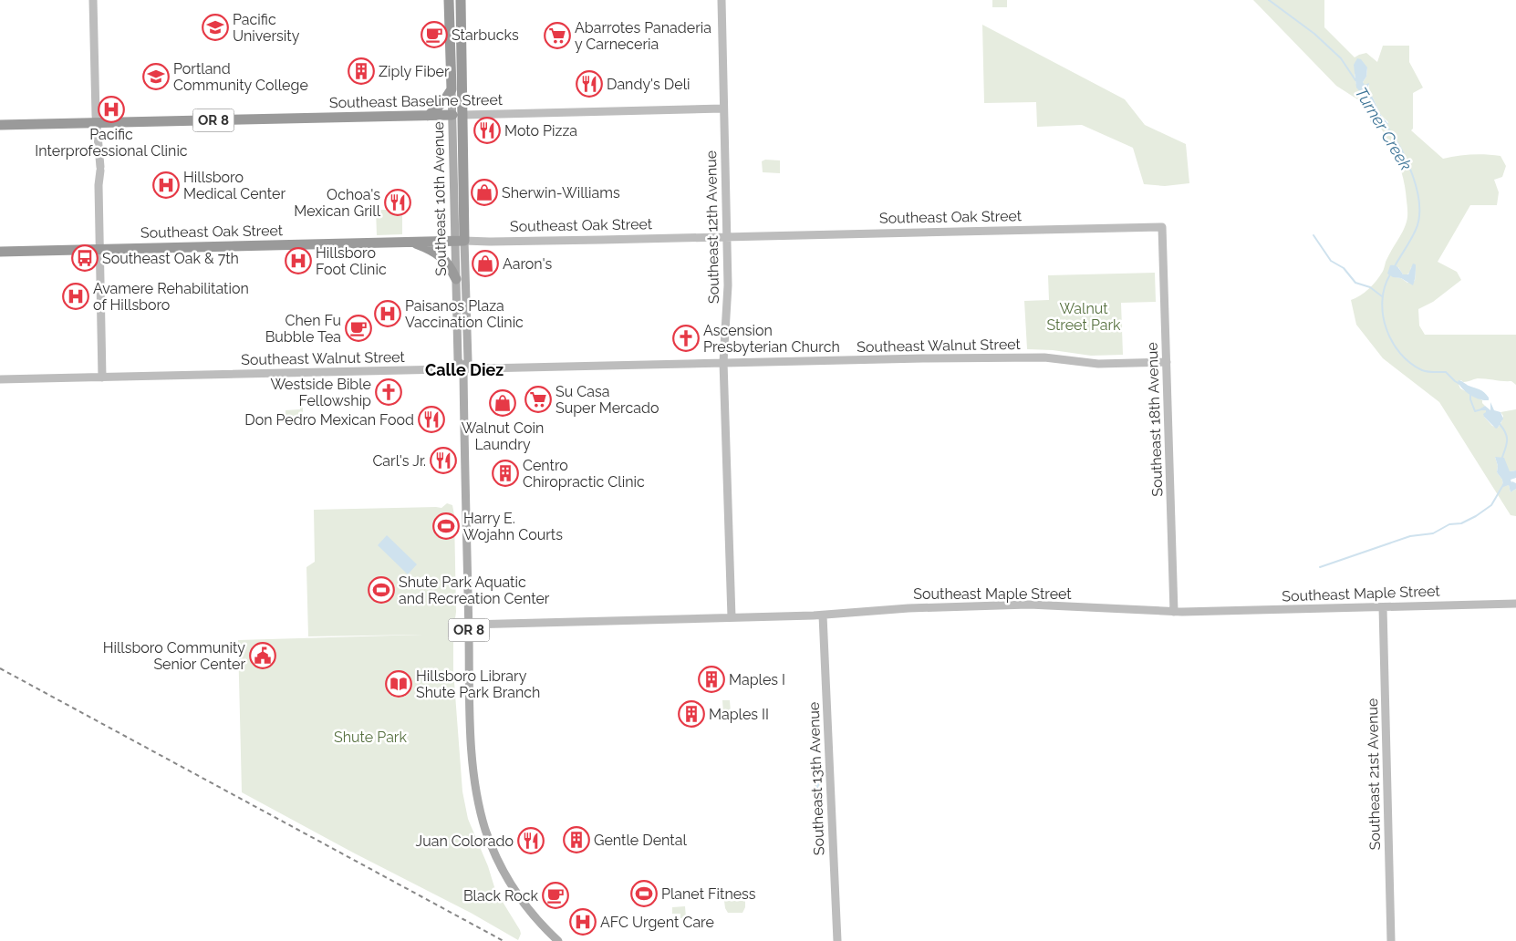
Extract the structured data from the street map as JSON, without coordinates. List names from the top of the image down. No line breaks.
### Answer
{"streets":{"highway":["Southeast Baseline Street","OR 8","Southeast 10th Avenue","Southeast Oak Street"],"street":["Southeast 12th Avenue","Southeast Walnut Street","Southeast 18th Avenue","Southeast Maple Street","Southeast 21st Avenue","Southeast 13th Avenue"]},"crossings":[["Southeast Baseline Street","Southeast 10th Avenue"],["Southeast Baseline Street","Southeast 12th Avenue"],["Southeast 10th Avenue","Southeast Oak Street"],["Southeast 10th Avenue","Southeast Walnut Street"],["Southeast 10th Avenue","Southeast Maple Street"],["Southeast Oak Street","Southeast 12th Avenue"],["Southeast Oak Street","Southeast 18th Avenue"],["Southeast 12th Avenue","Southeast Walnut Street"],["Southeast 12th Avenue","Southeast Maple Street"],["Southeast Walnut Street","Southeast 18th Avenue"],["Southeast 18th Avenue","Southeast Maple Street"],["Southeast Maple Street","Southeast 21st Avenue"],["Southeast Maple Street","Southeast 13th Avenue"]],"districts":["Calle Diez"],"water":["Turner Creek"],"parks":["Walnut Street Park","Shute Park"],"places":{"school or university":["Pacific University","Portland Community College"],"cafe":["Starbucks","Chen Fu Bubble Tea","Black Rock"],"supermarket":["Abarrotes Panaderia y Carneceria","Su Casa Super Mercado"],"building":["Ziply Fiber","Centro Chiropractic Clinic","Maples I","Maples II","Gentle Dental"],"restaurant":["Dandy's Deli","Moto Pizza","Ochoa's Mexican Grill","Don Pedro Mexican Food","Carl's Jr.","Juan Colorado"],"hospital":["Pacific Interprofessional Clinic","Hillsboro Medical Center","Hillsboro Foot Clinic","Avamere Rehabilitation of Hillsboro","Paisanos Plaza Vaccination Clinic","AFC Urgent Care"],"shop":["Sherwin-Williams","Aaron's","Walnut Coin Laundry"],"bus stop":["Southeast Oak & 7th"],"church":["Ascension Presbyterian Church","Westside Bible Fellowship"],"sports":["Harry E. Wojahn Courts","Shute Park Aquatic and Recreation Center","Planet Fitness"],"public building":["Hillsboro Community Senior Center"],"library":["Hillsboro Library Shute Park Branch"]}}
